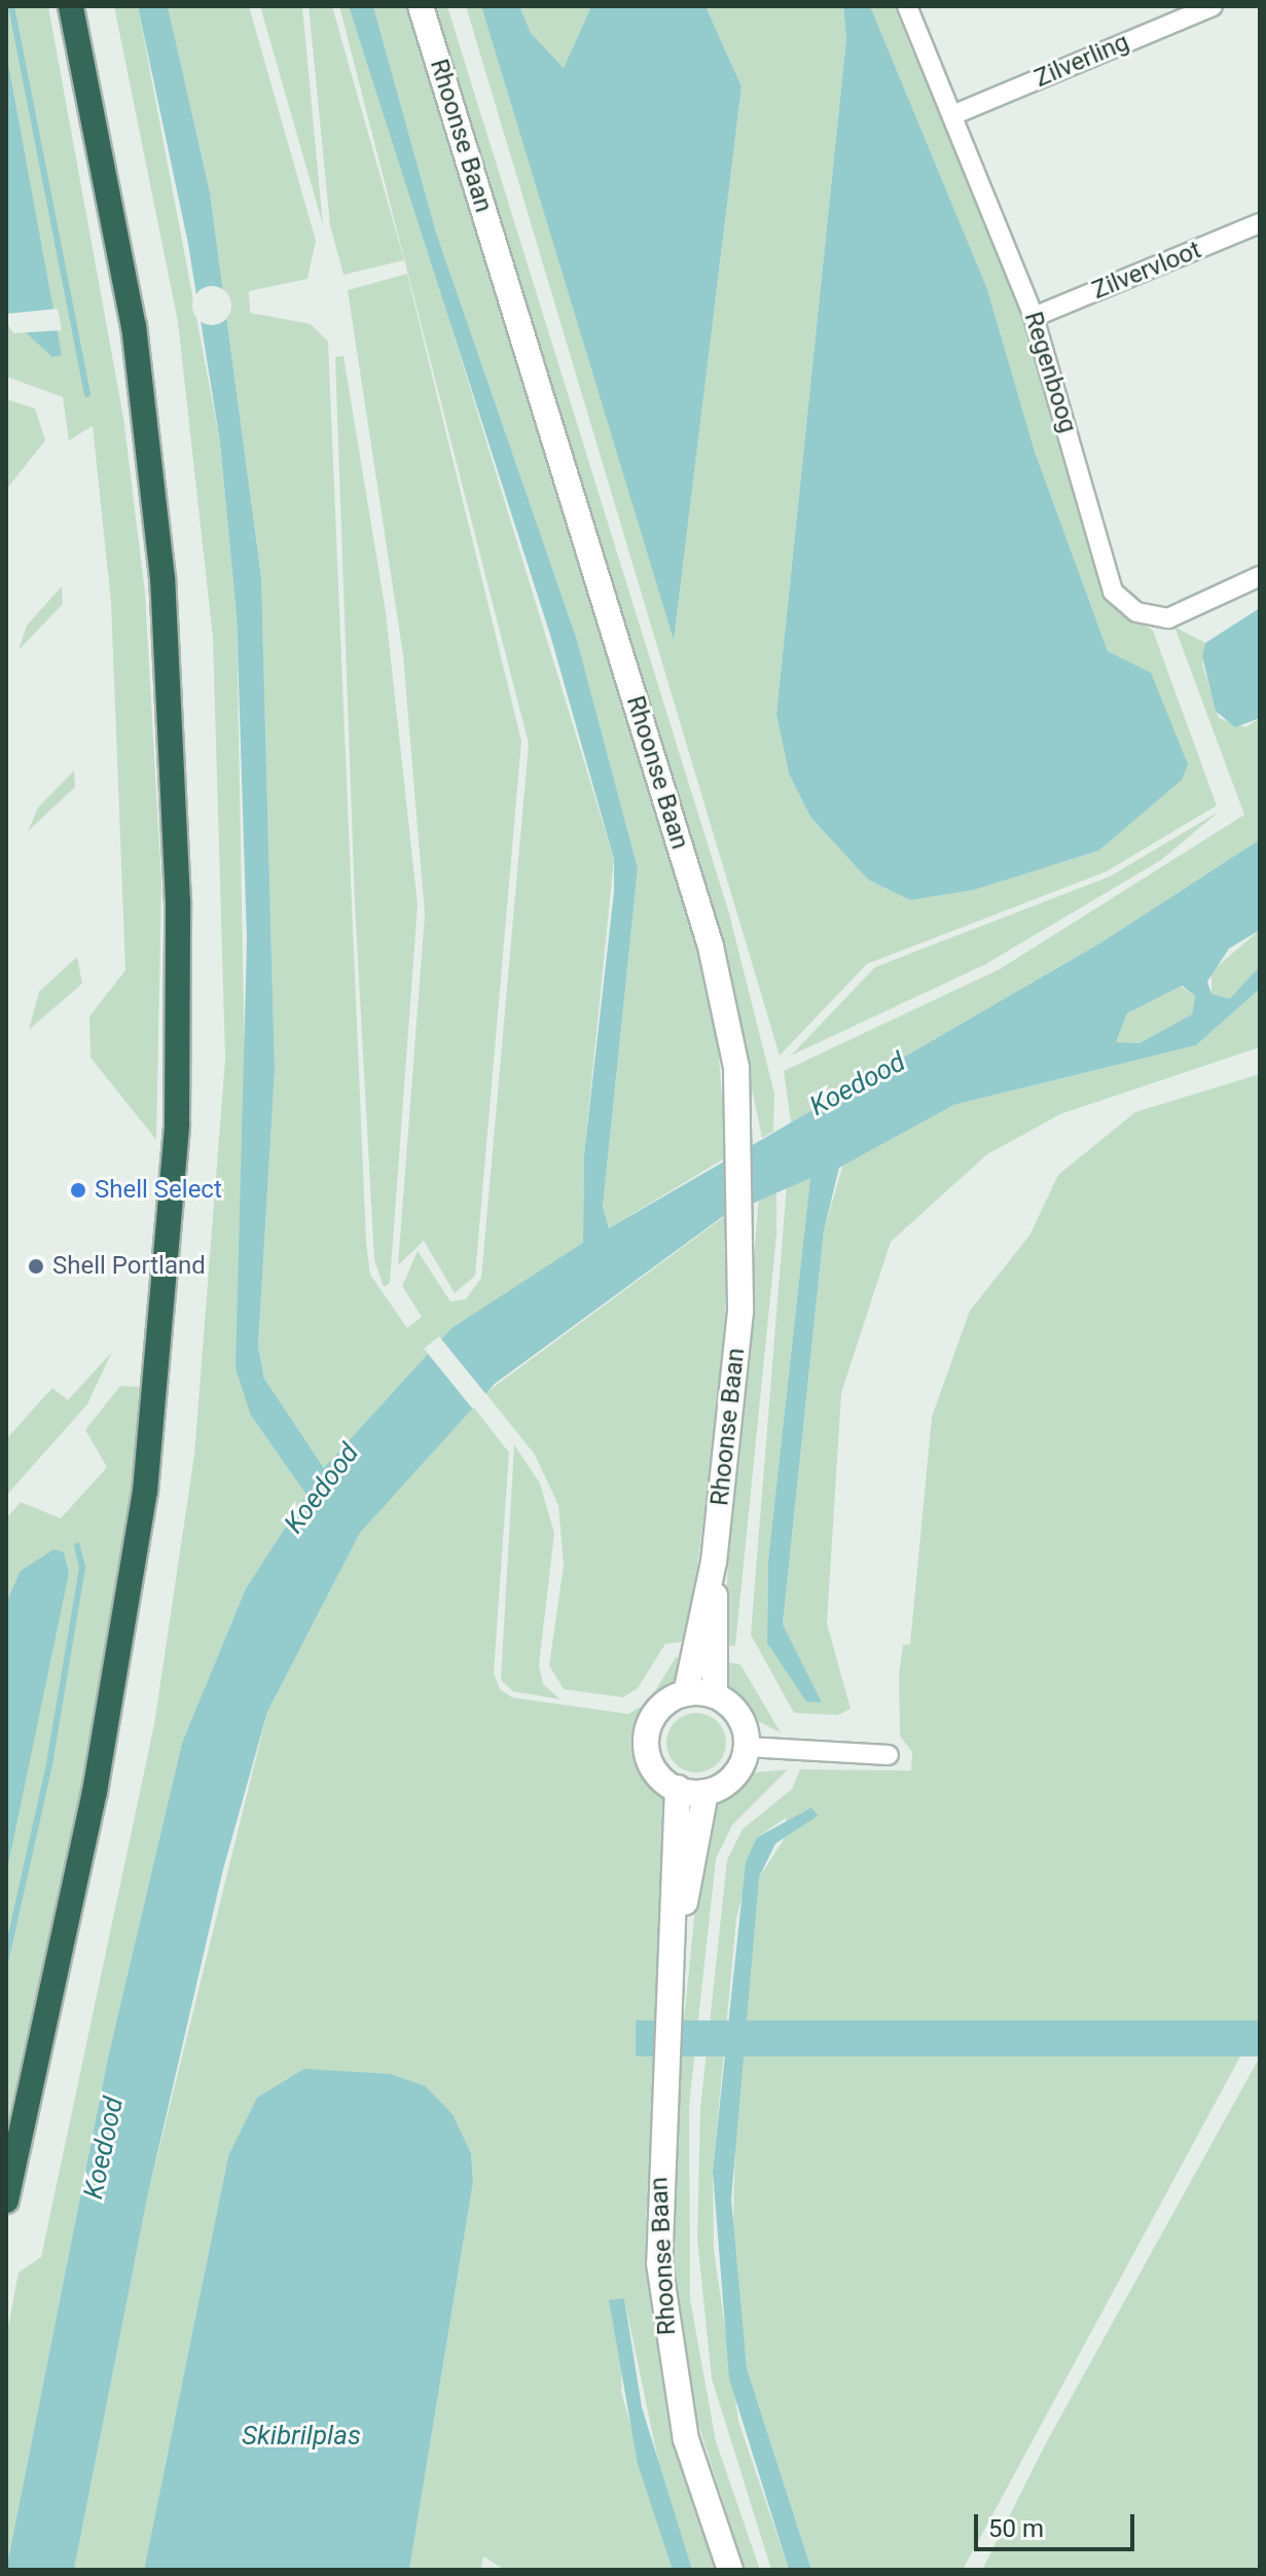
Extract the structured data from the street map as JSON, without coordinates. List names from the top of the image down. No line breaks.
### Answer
{"streets":{"main road":["Rhoonse Baan"],"street":["Zilverling","Zilvervloot","Regenboog"]},"crossings":[["Zilverling","Regenboog"],["Zilvervloot","Regenboog"]],"water":["Koedood","Skibrilplas"],"places":["Shell Select","Shell Portland"],"scale_bar":"50 m"}
